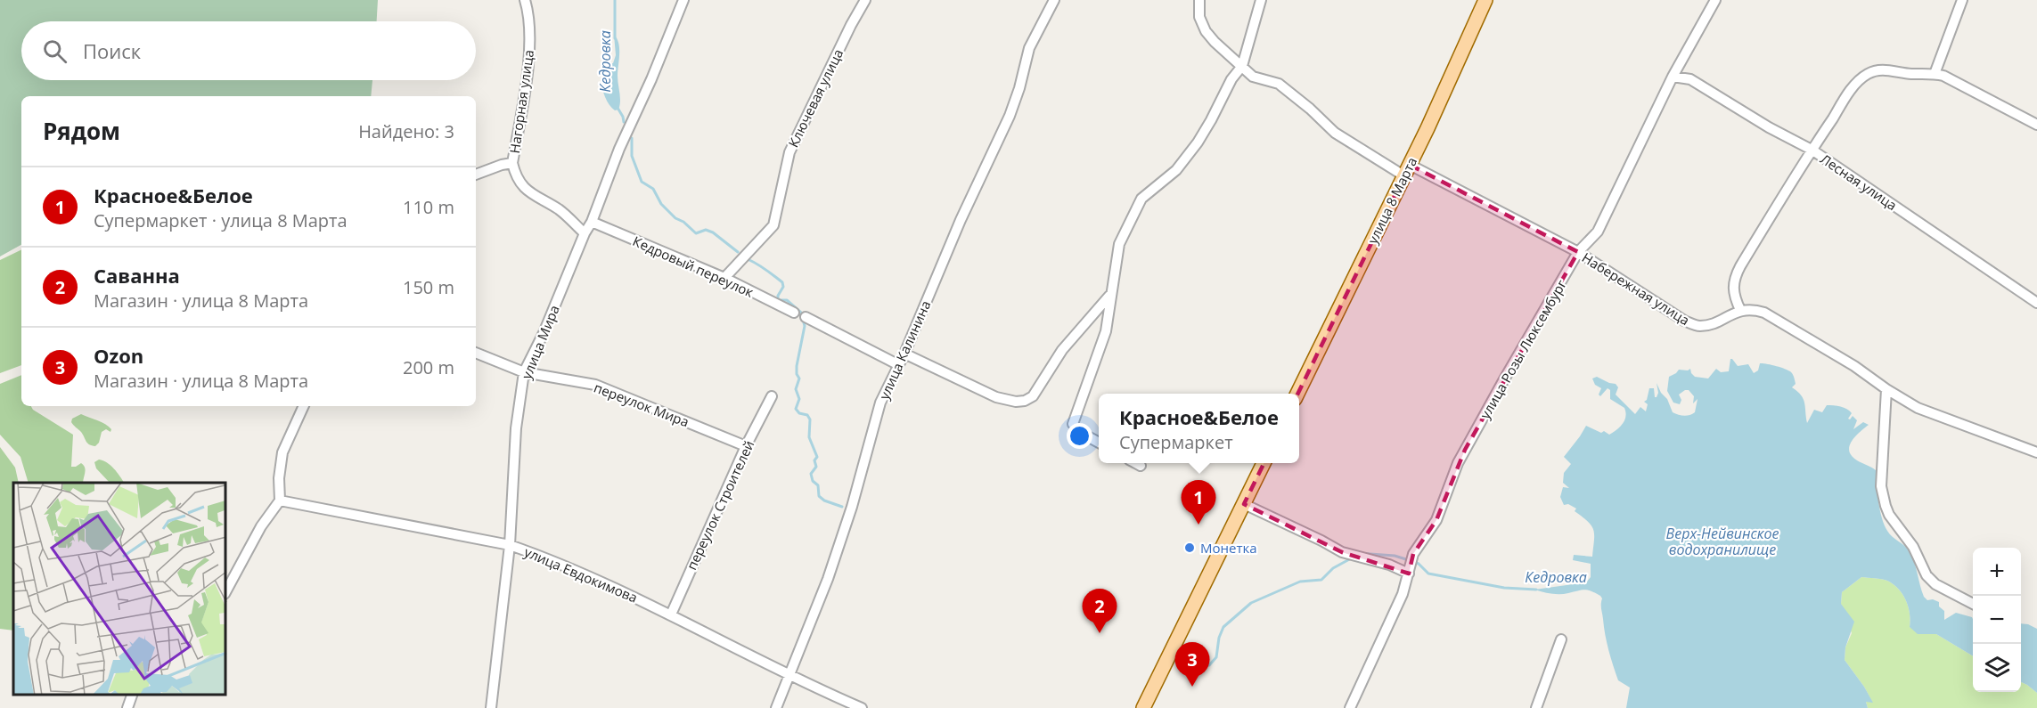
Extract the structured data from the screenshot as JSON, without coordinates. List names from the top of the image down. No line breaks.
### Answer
{"streets":{"main road":["улица 8 Марта"],"street":["Ключевая улица","Нагорная улица","Лесная улица","Кедровый переулок","Набережная улица","улица Мира","улица Розы Люксембург","улица Калинина","переулок Мира","переулок Строителей","улица Евдокимова"]},"crossings":[["Ключевая улица","Кедровый переулок"],["Лесная улица","улица Розы Люксембург"],["улица 8 Марта","Набережная улица"],["Кедровый переулок","улица Мира"],["Набережная улица","улица Розы Люксембург"],["улица Мира","переулок Мира"],["улица Мира","улица Евдокимова"],["улица Калинина","улица Евдокимова"],["переулок Мира","переулок Строителей"],["переулок Строителей","улица Евдокимова"]],"water":["Кедровка","Верх-Нейвинское водохранилище"],"places":["Монетка"],"page":{"search":"Поиск","heading":["Рядом","Найдено: 3"],"list":[{"mark":"1","name":"Красное&Белое","note":"Супермаркет · улица 8 Марта","value":"110 m"},{"mark":"2","name":"Саванна","note":"Магазин · улица 8 Марта","value":"150 m"},{"mark":"3","name":"Ozon","note":"Магазин · улица 8 Марта","value":"200 m"}],"popup":["Красное&Белое","Супермаркет"],"pins":["1","2","3"],"map_buttons":["+","−"]}}
